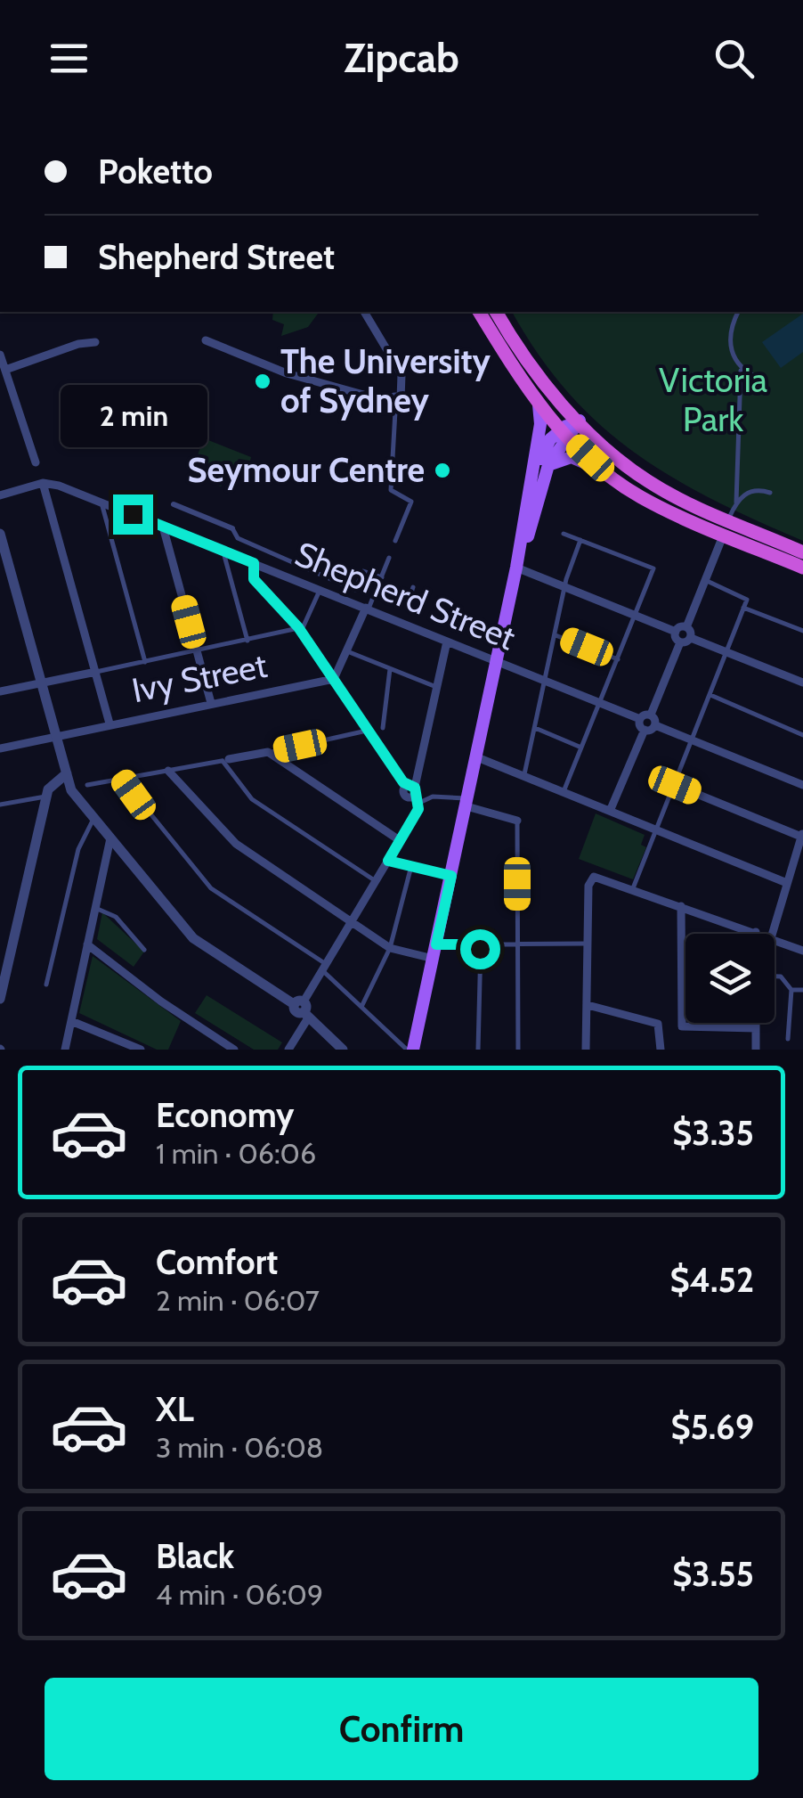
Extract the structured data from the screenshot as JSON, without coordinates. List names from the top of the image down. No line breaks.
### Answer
{"streets":{"street":["Shepherd Street","Ivy Street"]},"parks":["Victoria Park"],"places":["The University of Sydney","Seymour Centre"],"page":{"header":"Zipcab","banner":["Poketto","Shepherd Street"],"bubble":"2 min","list":[{"name":"Economy","note":"1 min · 06:06","value":"$3.35"},{"name":"Comfort","note":"2 min · 06:07","value":"$4.52"},{"name":"XL","note":"3 min · 06:08","value":"$5.69"},{"name":"Black","note":"4 min · 06:09","value":"$3.55"}],"buttons":"Confirm"}}
